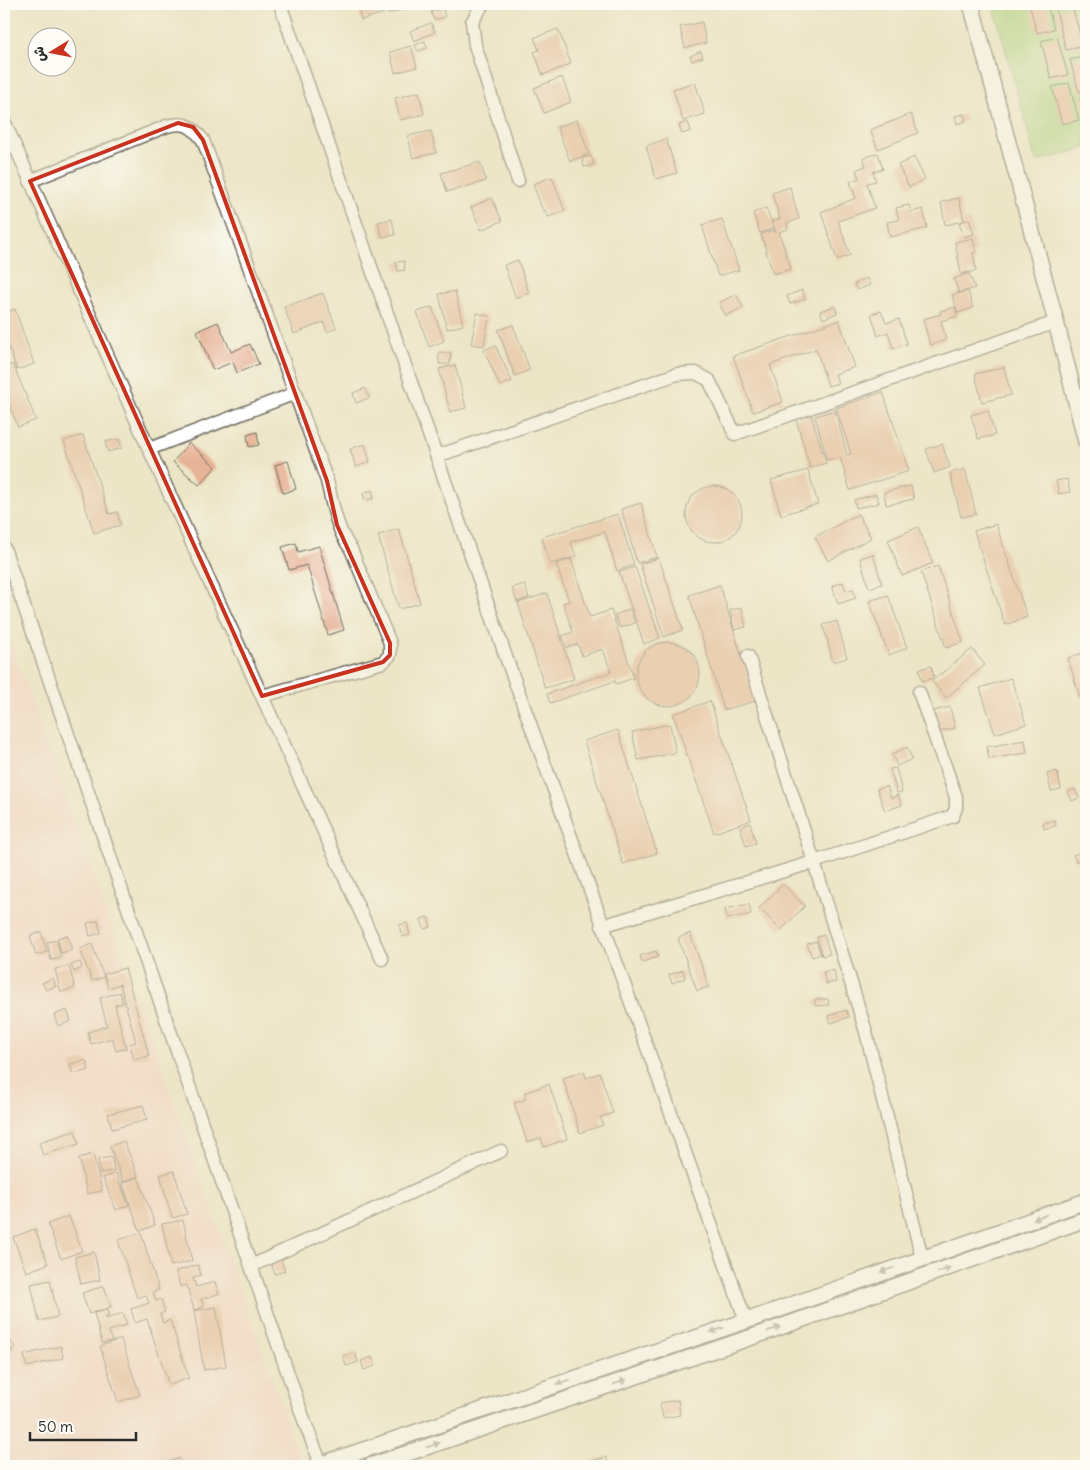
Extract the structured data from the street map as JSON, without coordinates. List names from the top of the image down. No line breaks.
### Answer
{"scale_bar":"50 m","north":"left"}
